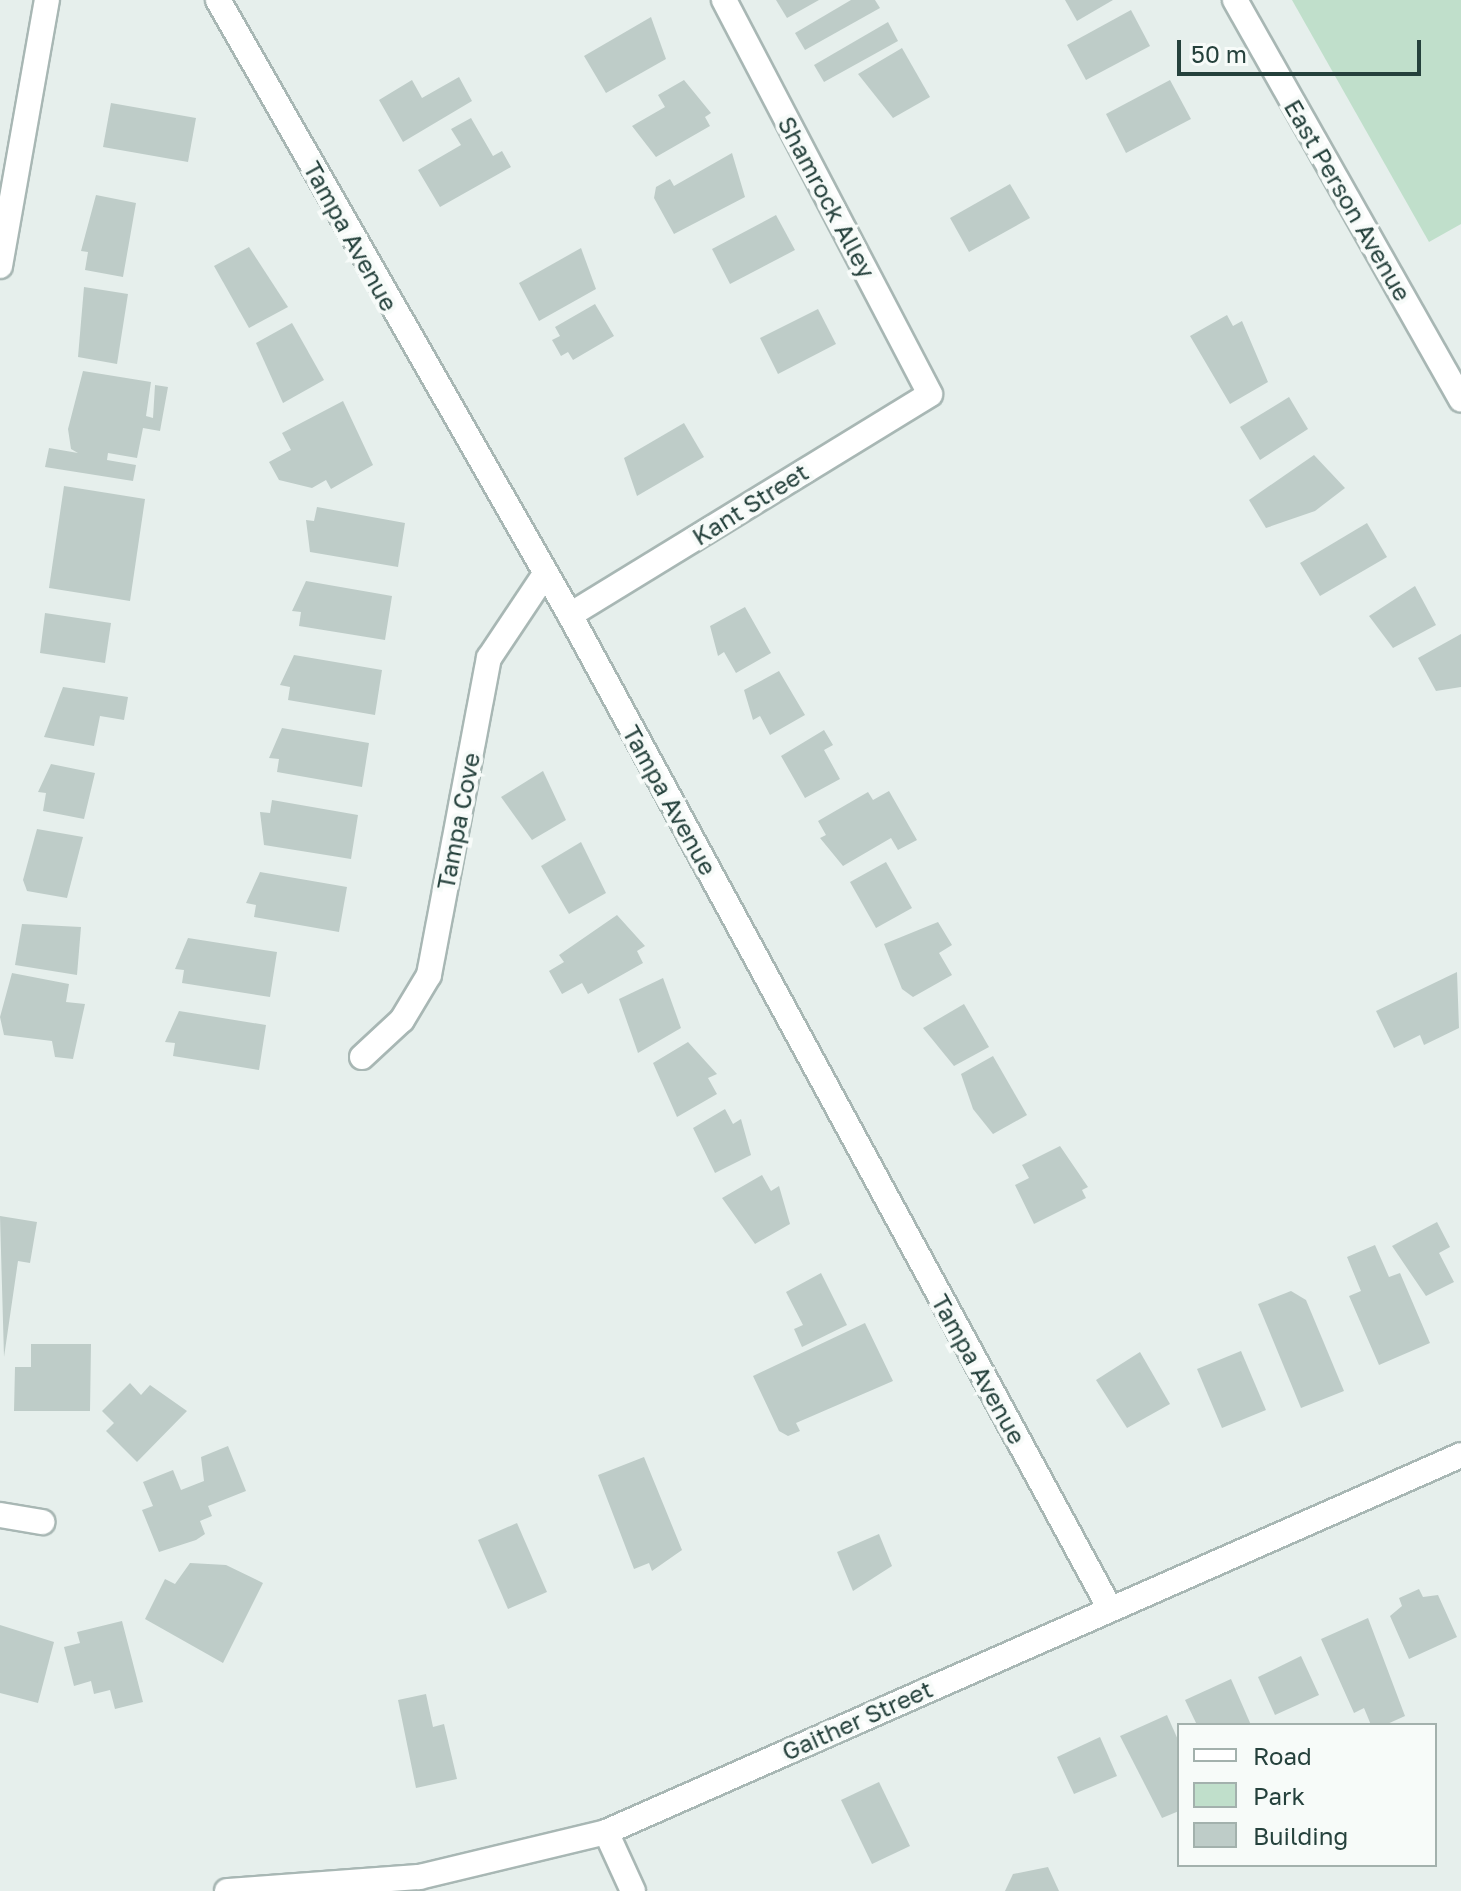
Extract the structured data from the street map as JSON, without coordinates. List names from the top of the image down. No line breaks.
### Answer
{"streets":{"street":["Shamrock Alley","East Person Avenue","Tampa Avenue","Kant Street","Tampa Cove","Gaither Street"]},"crossings":[["Shamrock Alley","Kant Street"],["Tampa Avenue","Kant Street"],["Tampa Avenue","Tampa Cove"],["Tampa Avenue","Gaither Street"]],"legend":["Road","Park","Building"],"scale_bar":"50 m"}
